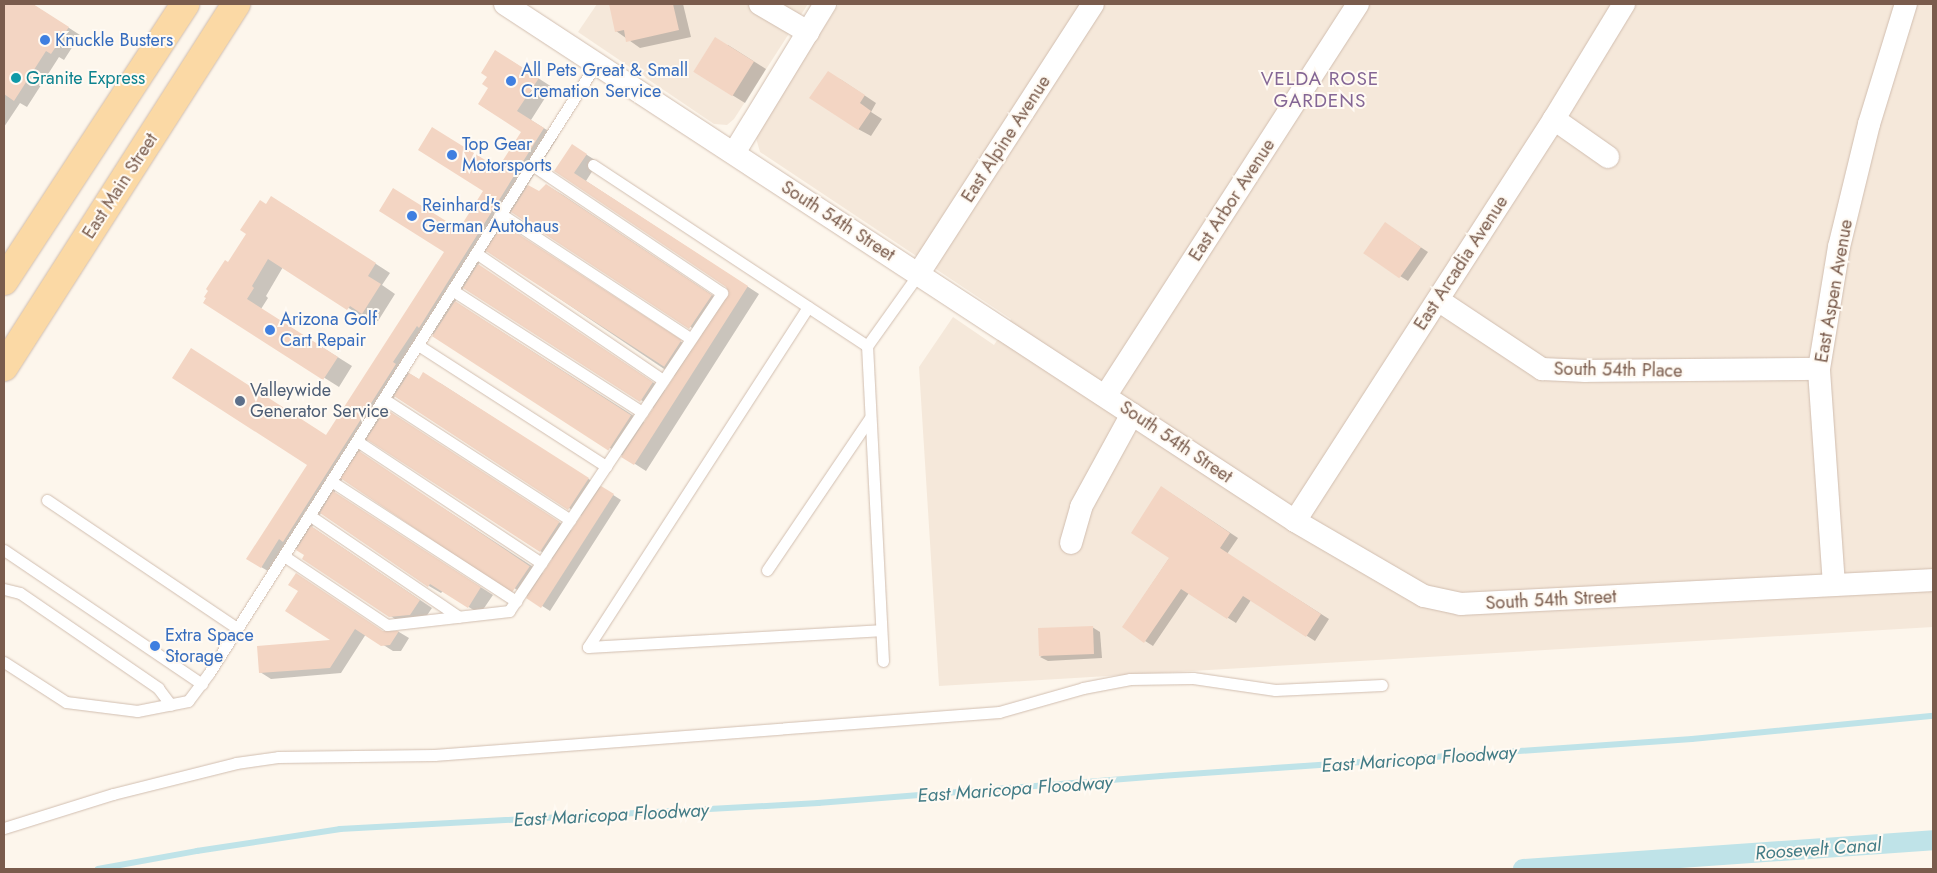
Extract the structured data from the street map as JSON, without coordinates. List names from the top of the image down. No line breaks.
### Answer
{"streets":{"main road":["East Main Street"],"street":["East Alpine Avenue","East Arbor Avenue","South 54th Street","East Arcadia Avenue","East Aspen Avenue","South 54th Place"]},"crossings":[["East Alpine Avenue","South 54th Street"],["East Arbor Avenue","South 54th Street"],["South 54th Street","East Arcadia Avenue"],["South 54th Street","East Aspen Avenue"],["East Arcadia Avenue","South 54th Place"],["East Aspen Avenue","South 54th Place"]],"districts":["VELDA ROSE GARDENS"],"water":["East Maricopa Floodway","Roosevelt Canal"],"places":["Knuckle Busters","Granite Express","All Pets Great & Small Cremation Service","Top Gear Motorsports","Reinhard's German Autohaus","Arizona Golf Cart Repair","Valleywide Generator Service","Extra Space Storage"]}
